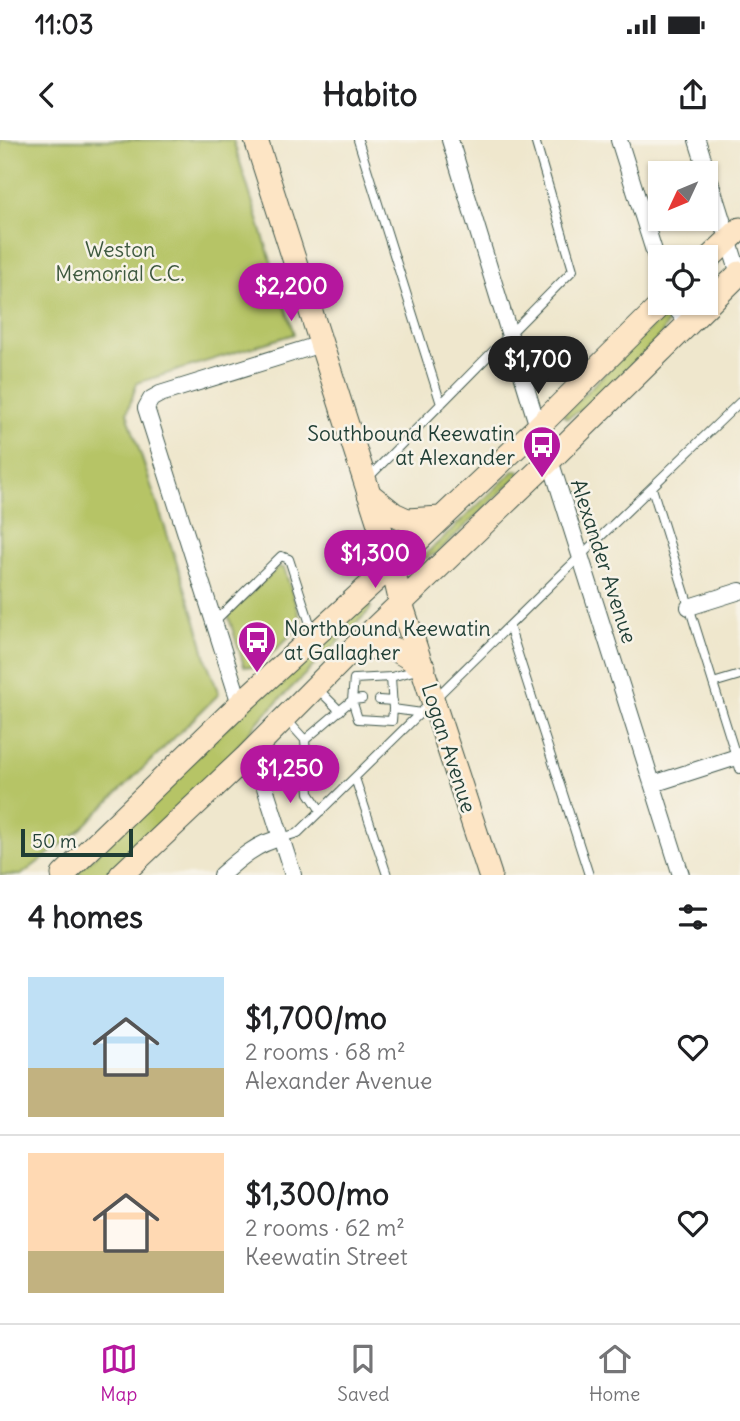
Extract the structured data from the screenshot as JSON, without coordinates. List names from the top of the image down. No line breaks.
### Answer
{"streets":{"main road":["Logan Avenue"],"street":["Alexander Avenue"]},"parks":["Weston Memorial C.C."],"places":{"bus stop":["Southbound Keewatin at Alexander","Northbound Keewatin at Gallagher"]},"scale_bar":"50 m","north":"bottom left","page":{"status":"11:03","header":"Habito","price":["$2,200","$1,700","$1,300","$1,250"],"scale":"50 m","heading":"4 homes","list":[{"name":"$1,700/mo","note":"2 rooms · 68 m² · Alexander Avenue"},{"name":"$1,300/mo","note":"2 rooms · 62 m² · Keewatin Street"}],"tabs":["Map","Saved","Home"]}}
